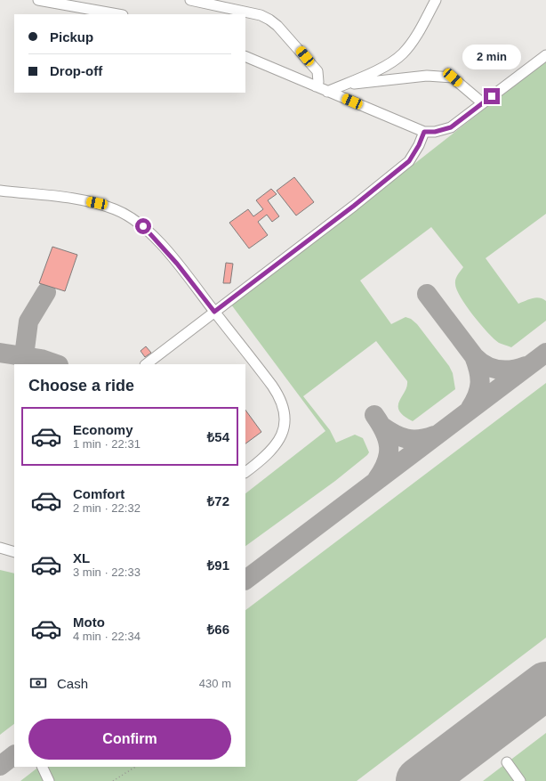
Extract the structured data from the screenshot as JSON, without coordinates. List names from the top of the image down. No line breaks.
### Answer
{"page":{"banner":["Pickup","Drop-off"],"bubble":"2 min","heading":"Choose a ride","list":[{"name":"Economy","note":"1 min · 22:31","value":"₺54"},{"name":"Comfort","note":"2 min · 22:32","value":"₺72"},{"name":"XL","note":"3 min · 22:33","value":"₺91"},{"name":"Moto","note":"4 min · 22:34","value":"₺66"}],"pay":["Cash","430 m"],"buttons":"Confirm"}}
